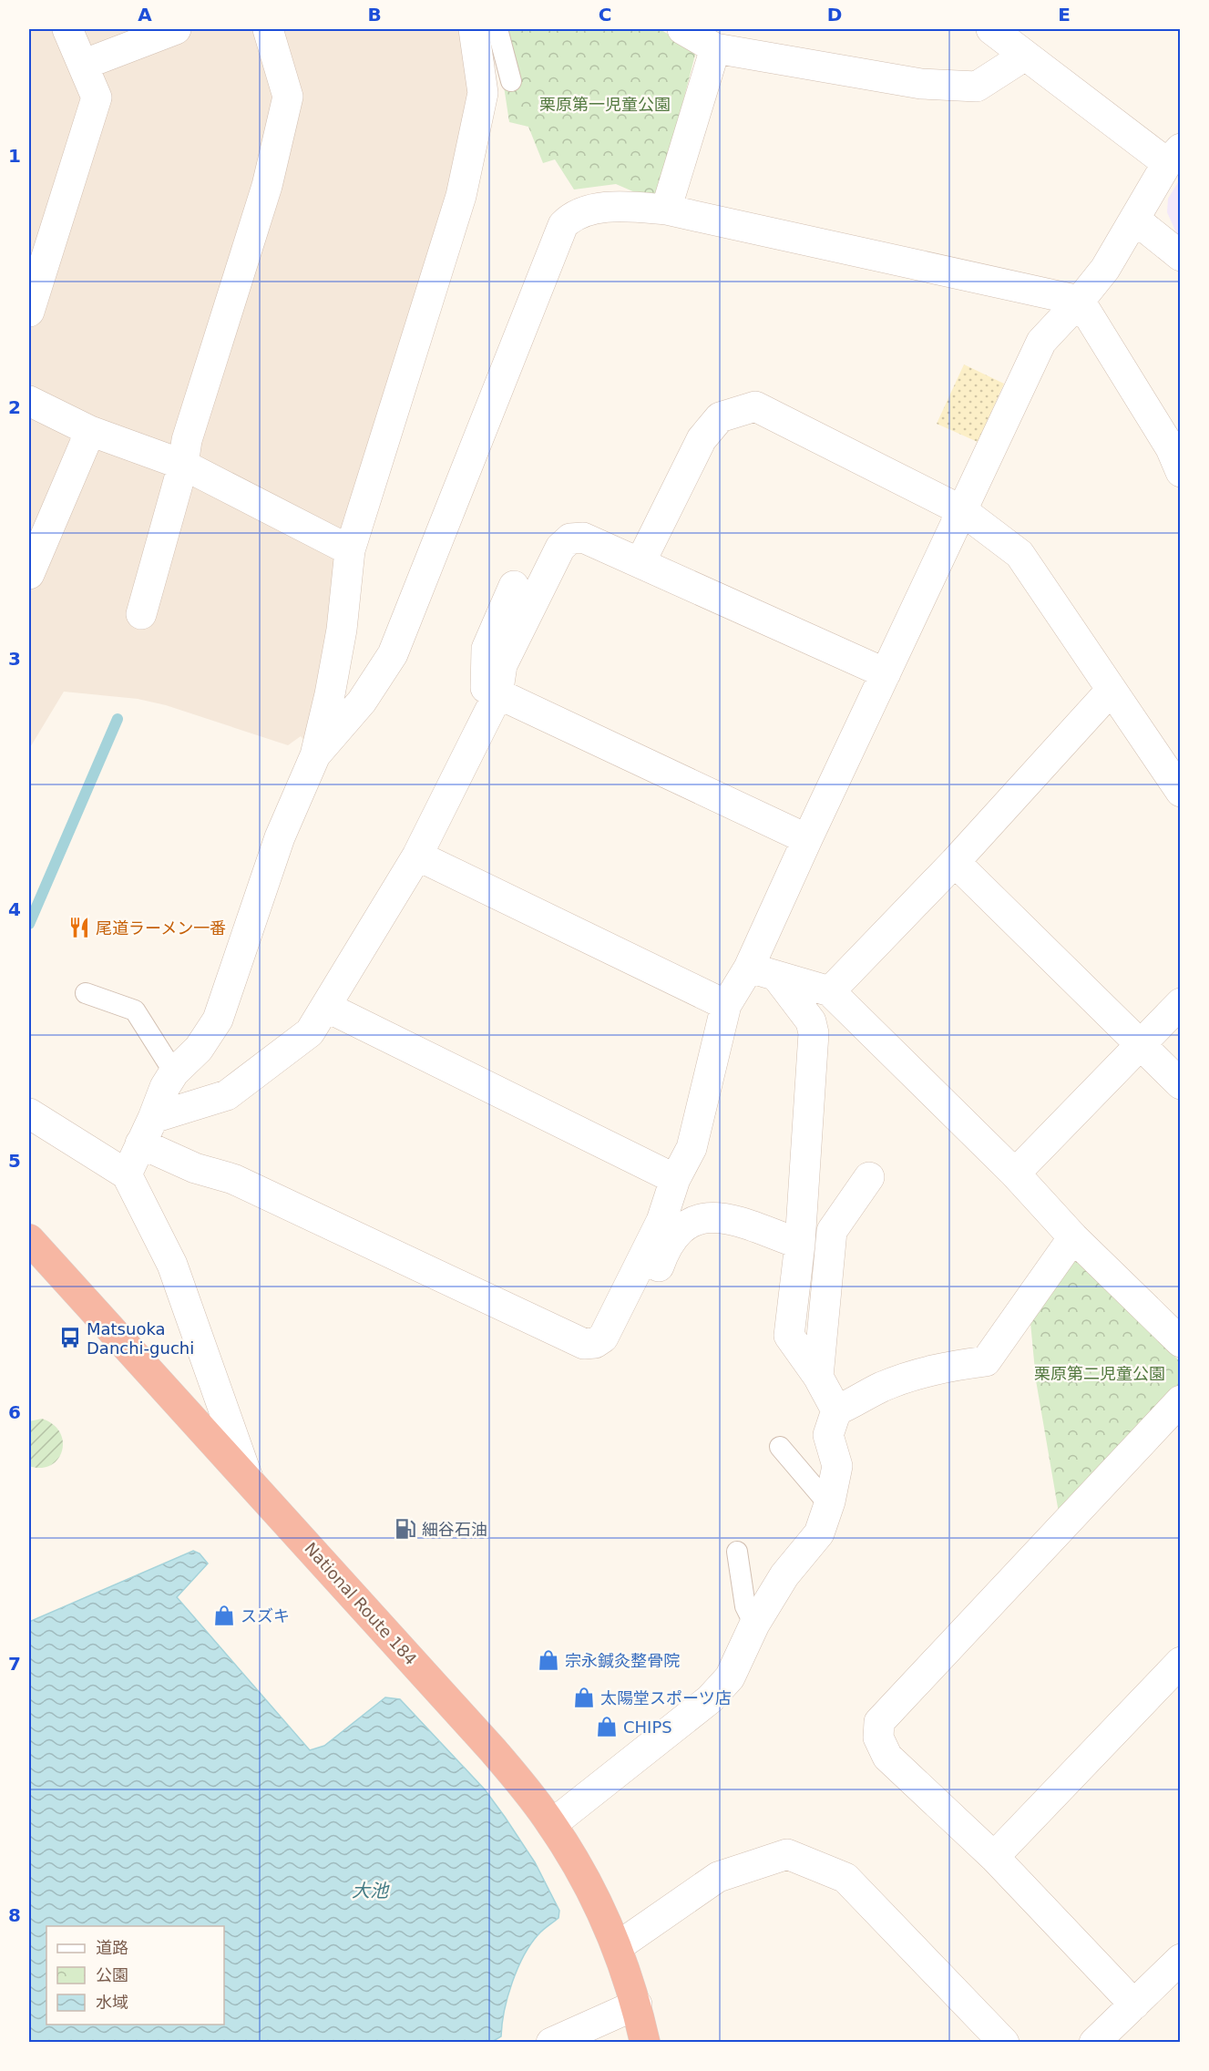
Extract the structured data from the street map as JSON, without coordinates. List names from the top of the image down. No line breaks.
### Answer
{"streets":{"highway":["National Route 184"]},"water":["大池"],"parks":["栗原第一児童公園","栗原第二児童公園"],"places":{"restaurant":["尾道ラーメン一番"],"bus stop":["Matsuoka Danchi-guchi"],"fuel station":["細谷石油"],"shop":["スズキ","宗永鍼灸整骨院","太陽堂スポーツ店","CHIPS"]},"legend":["道路","公園","水域"],"grid":{"columns":["A","B","C","D","E"],"rows":["1","2","3","4","5","6","7","8"]}}
